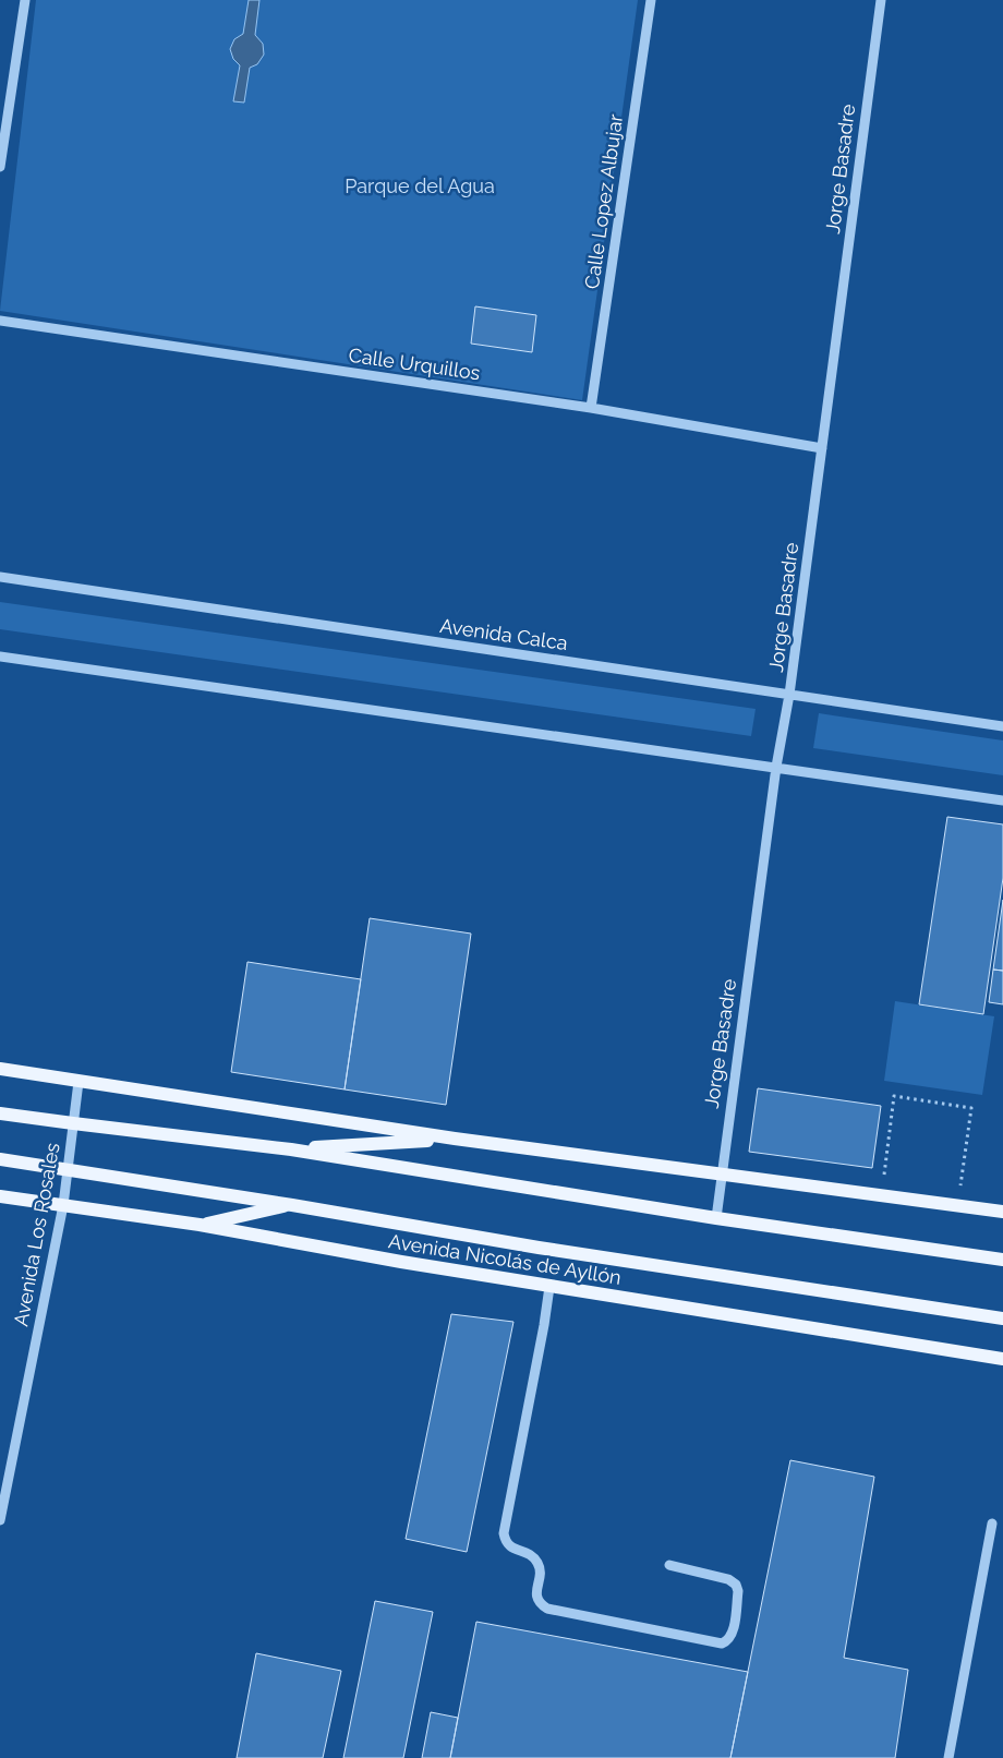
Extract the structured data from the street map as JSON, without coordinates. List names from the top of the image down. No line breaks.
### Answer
{"streets":{"main road":["Avenida Nicolás de Ayllón"],"street":["Jorge Basadre","Calle Lopez Albujar","Calle Urquillos","Avenida Calca","Avenida Los Rosales"]},"crossings":[["Jorge Basadre","Calle Urquillos"],["Jorge Basadre","Avenida Calca"],["Calle Lopez Albujar","Calle Urquillos"],["Avenida Los Rosales","Avenida Nicolás de Ayllón"]],"parks":["Parque del Agua"]}
